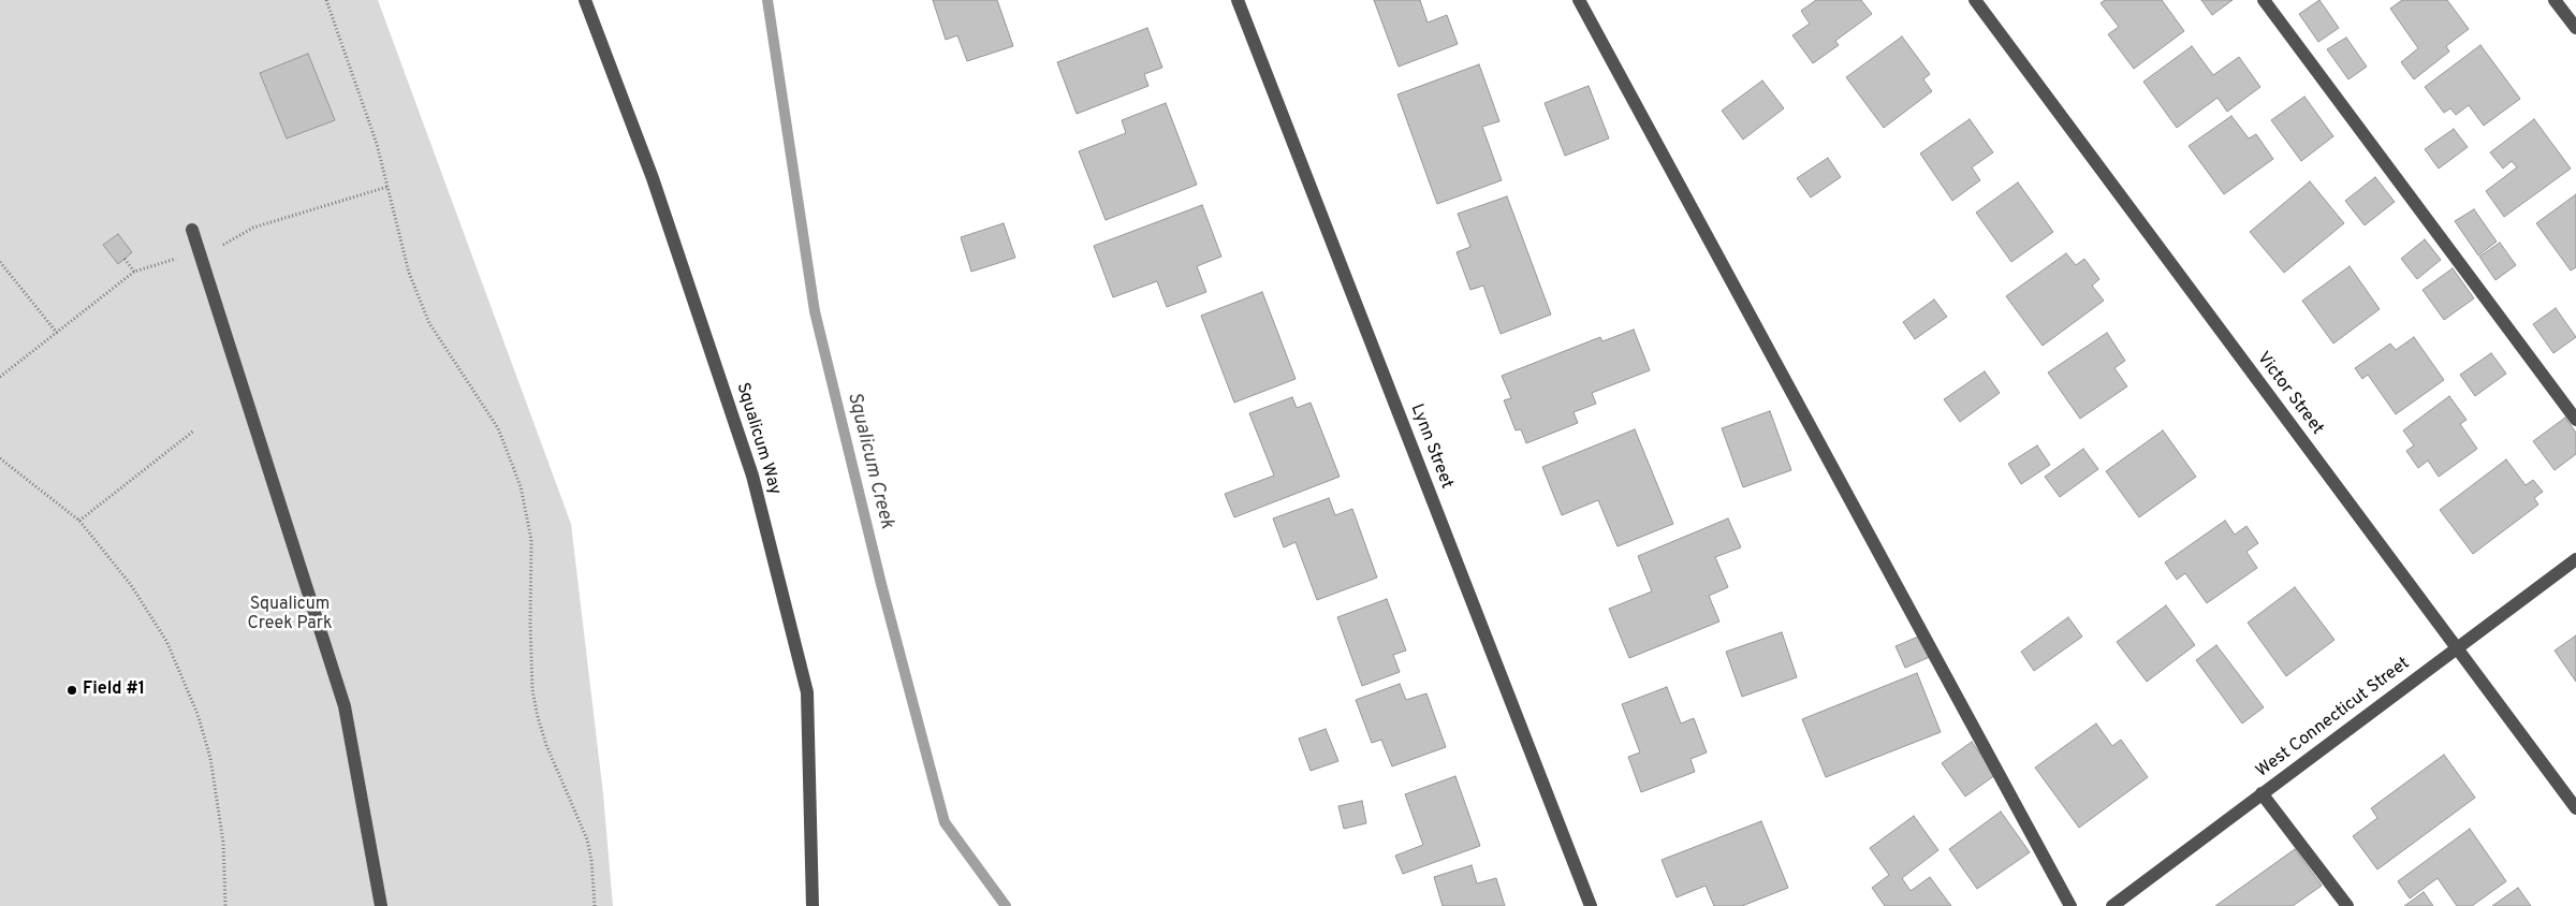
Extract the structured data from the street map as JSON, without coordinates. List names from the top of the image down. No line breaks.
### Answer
{"streets":{"street":["Victor Street","Squalicum Way","Lynn Street","West Connecticut Street"]},"crossings":[["Victor Street","West Connecticut Street"]],"water":["Squalicum Creek"],"parks":["Squalicum Creek Park"],"places":["Field #1"]}
